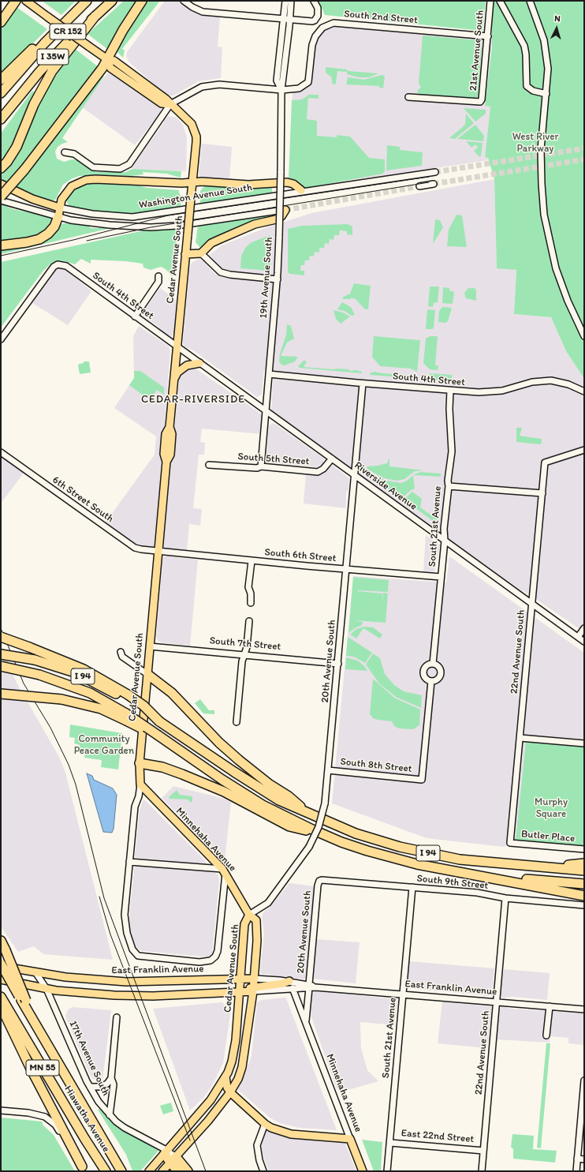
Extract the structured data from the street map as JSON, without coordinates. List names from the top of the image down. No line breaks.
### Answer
{"streets":{"highway":["I 35W","I 94","MN 55","Hiawatha Avenue"],"main road":["CR 152","Washington Avenue South","Cedar Avenue South","Minnehaha Avenue","East Franklin Avenue"],"street":["South 2nd Street","21st Avenue South","19th Avenue South","South 4th Street","South 5th Street","Riverside Avenue","6th Street South","South 21st Avenue","South 6th Street","South 7th Street","22nd Avenue South","20th Avenue South","South 8th Street","Butler Place","South 9th Street","17th Avenue South","East 22nd Street"]},"crossings":[["South 2nd Street","21st Avenue South"],["South 2nd Street","19th Avenue South"],["CR 152","Cedar Avenue South"],["Cedar Avenue South","South 4th Street"],["Cedar Avenue South","Riverside Avenue"],["Cedar Avenue South","6th Street South"],["Cedar Avenue South","South 6th Street"],["Cedar Avenue South","South 7th Street"],["Cedar Avenue South","20th Avenue South"],["Cedar Avenue South","Minnehaha Avenue"],["Cedar Avenue South","East Franklin Avenue"],["Cedar Avenue South","17th Avenue South"],["19th Avenue South","South 4th Street"],["19th Avenue South","South 5th Street"],["19th Avenue South","Riverside Avenue"],["South 4th Street","Riverside Avenue"],["South 4th Street","South 21st Avenue"],["South 4th Street","20th Avenue South"],["South 5th Street","Riverside Avenue"],["Riverside Avenue","South 21st Avenue"],["Riverside Avenue","22nd Avenue South"],["Riverside Avenue","20th Avenue South"],["6th Street South","South 6th Street"],["South 21st Avenue","South 6th Street"],["South 21st Avenue","South 8th Street"],["South 21st Avenue","South 9th Street"],["South 21st Avenue","East Franklin Avenue"],["South 21st Avenue","East 22nd Street"],["South 6th Street","20th Avenue South"],["South 7th Street","20th Avenue South"],["22nd Avenue South","Butler Place"],["22nd Avenue South","South 9th Street"],["22nd Avenue South","East Franklin Avenue"],["22nd Avenue South","East 22nd Street"],["20th Avenue South","South 8th Street"],["20th Avenue South","Minnehaha Avenue"],["20th Avenue South","South 9th Street"],["20th Avenue South","East Franklin Avenue"],["Minnehaha Avenue","East Franklin Avenue"],["East Franklin Avenue","17th Avenue South"]],"districts":["CEDAR-RIVERSIDE"],"parks":["West River Parkway","Community Peace Garden","Murphy Square"],"north":"top"}
